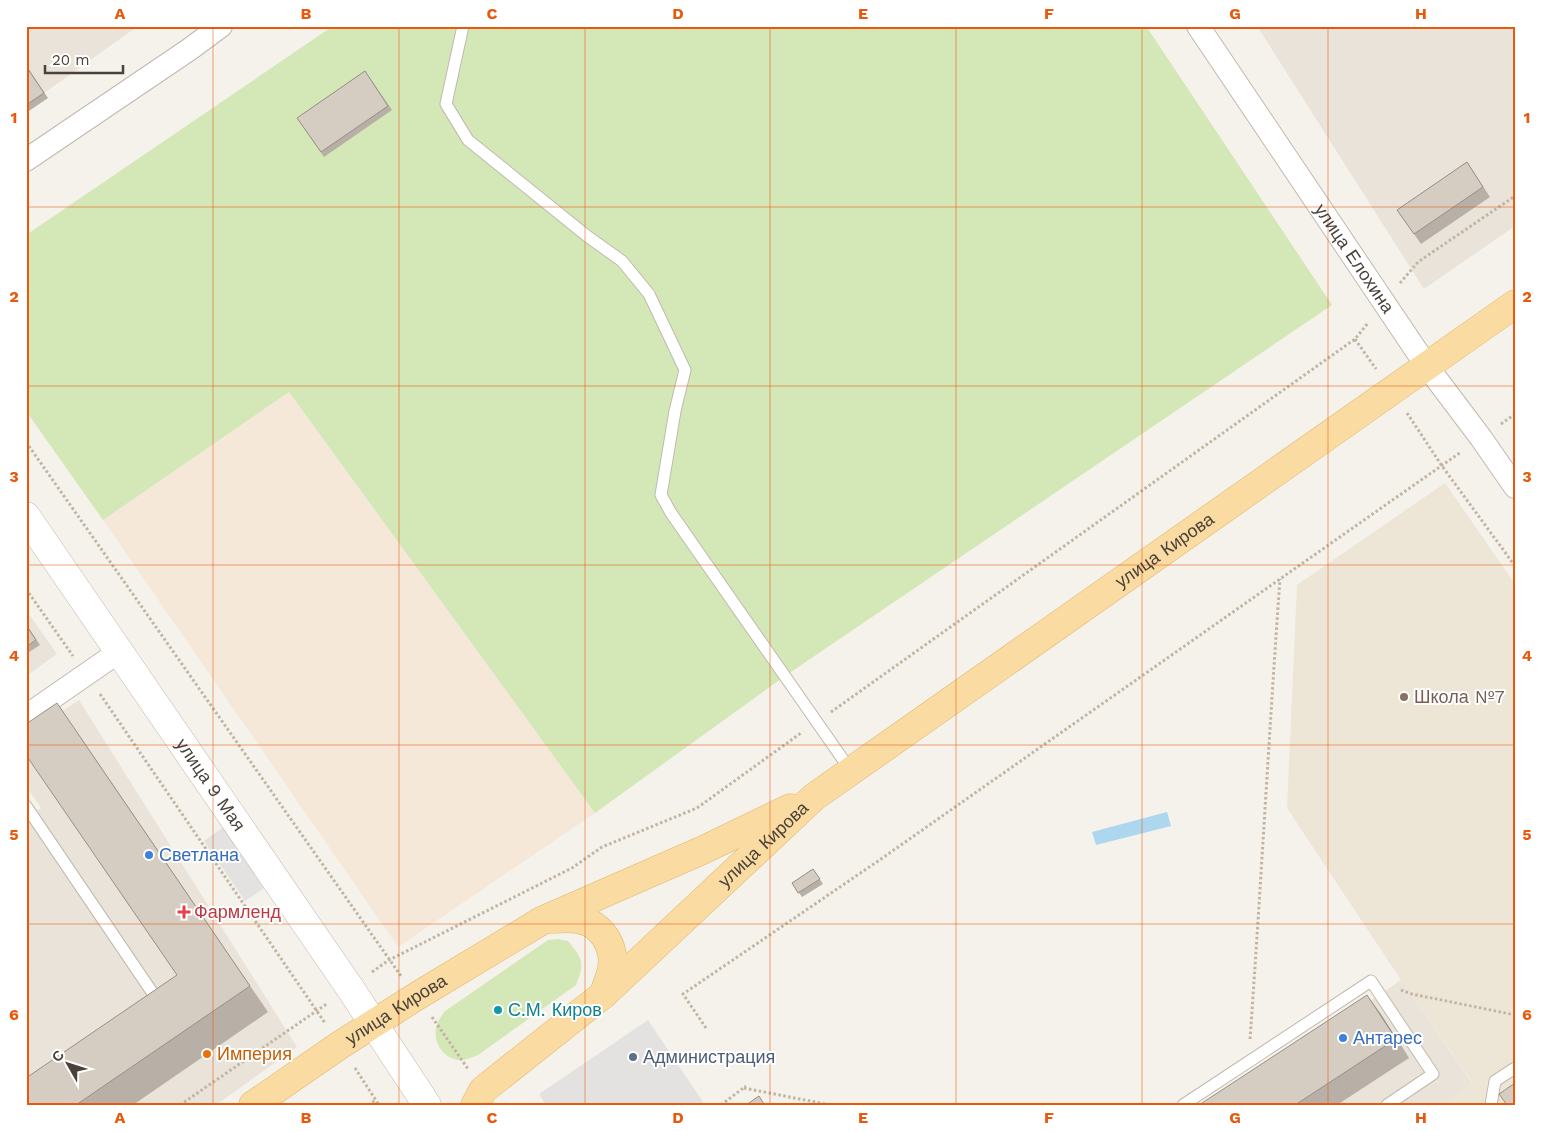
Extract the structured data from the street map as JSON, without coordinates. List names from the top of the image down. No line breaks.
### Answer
{"streets":{"main road":["улица Кирова"],"street":["улица Елохина","улица 9 Мая"]},"crossings":[["улица Елохина","улица Кирова"],["улица Кирова","улица 9 Мая"]],"places":{"other":["Школа №7","Светлана","С.М. Киров","Антарес","Империя","Администрация"],"health":["Фармленд"]},"scale_bar":"20 m","north":"top left","grid":{"columns":["A","B","C","D","E","F","G","H"],"rows":["1","2","3","4","5","6"]}}
